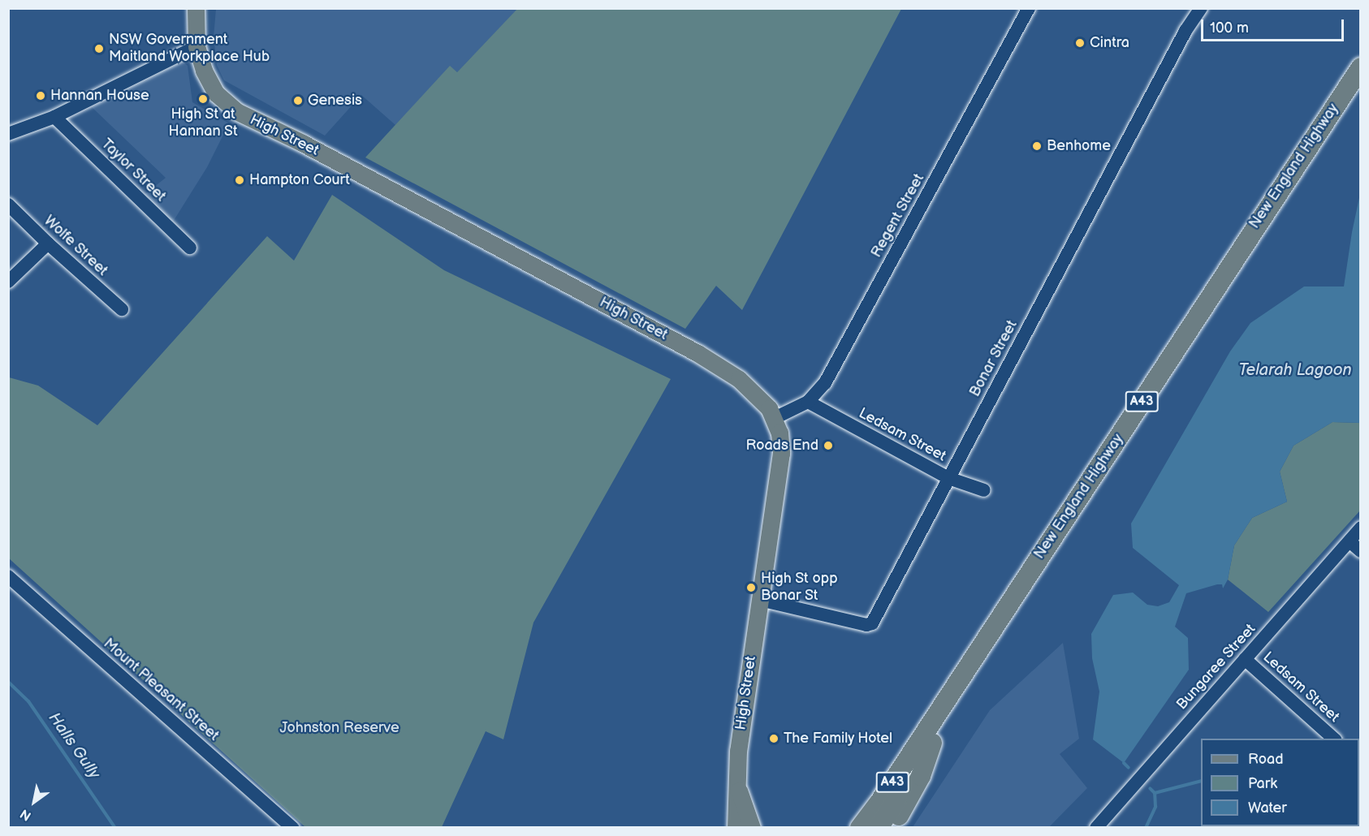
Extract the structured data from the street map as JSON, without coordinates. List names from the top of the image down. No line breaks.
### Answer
{"streets":{"highway":["New England Highway","A43"],"main road":["High Street"],"street":["Taylor Street","Regent Street","Wolfe Street","Bonar Street","Ledsam Street","Bungaree Street","Mount Pleasant Street"]},"crossings":[["High Street","Regent Street"],["High Street","Bonar Street"],["Regent Street","Ledsam Street"],["Bonar Street","Ledsam Street"],["Ledsam Street","Bungaree Street"]],"water":["Telarah Lagoon","Halls Gully"],"parks":["Johnston Reserve"],"places":["Cintra","NSW Government Maitland Workplace Hub","Hannan House","High St at Hannan St","Genesis","Benhome","Hampton Court","Roads End","High St opp Bonar St","The Family Hotel"],"legend":["Road","Park","Water"],"scale_bar":"100 m","north":"bottom left"}
